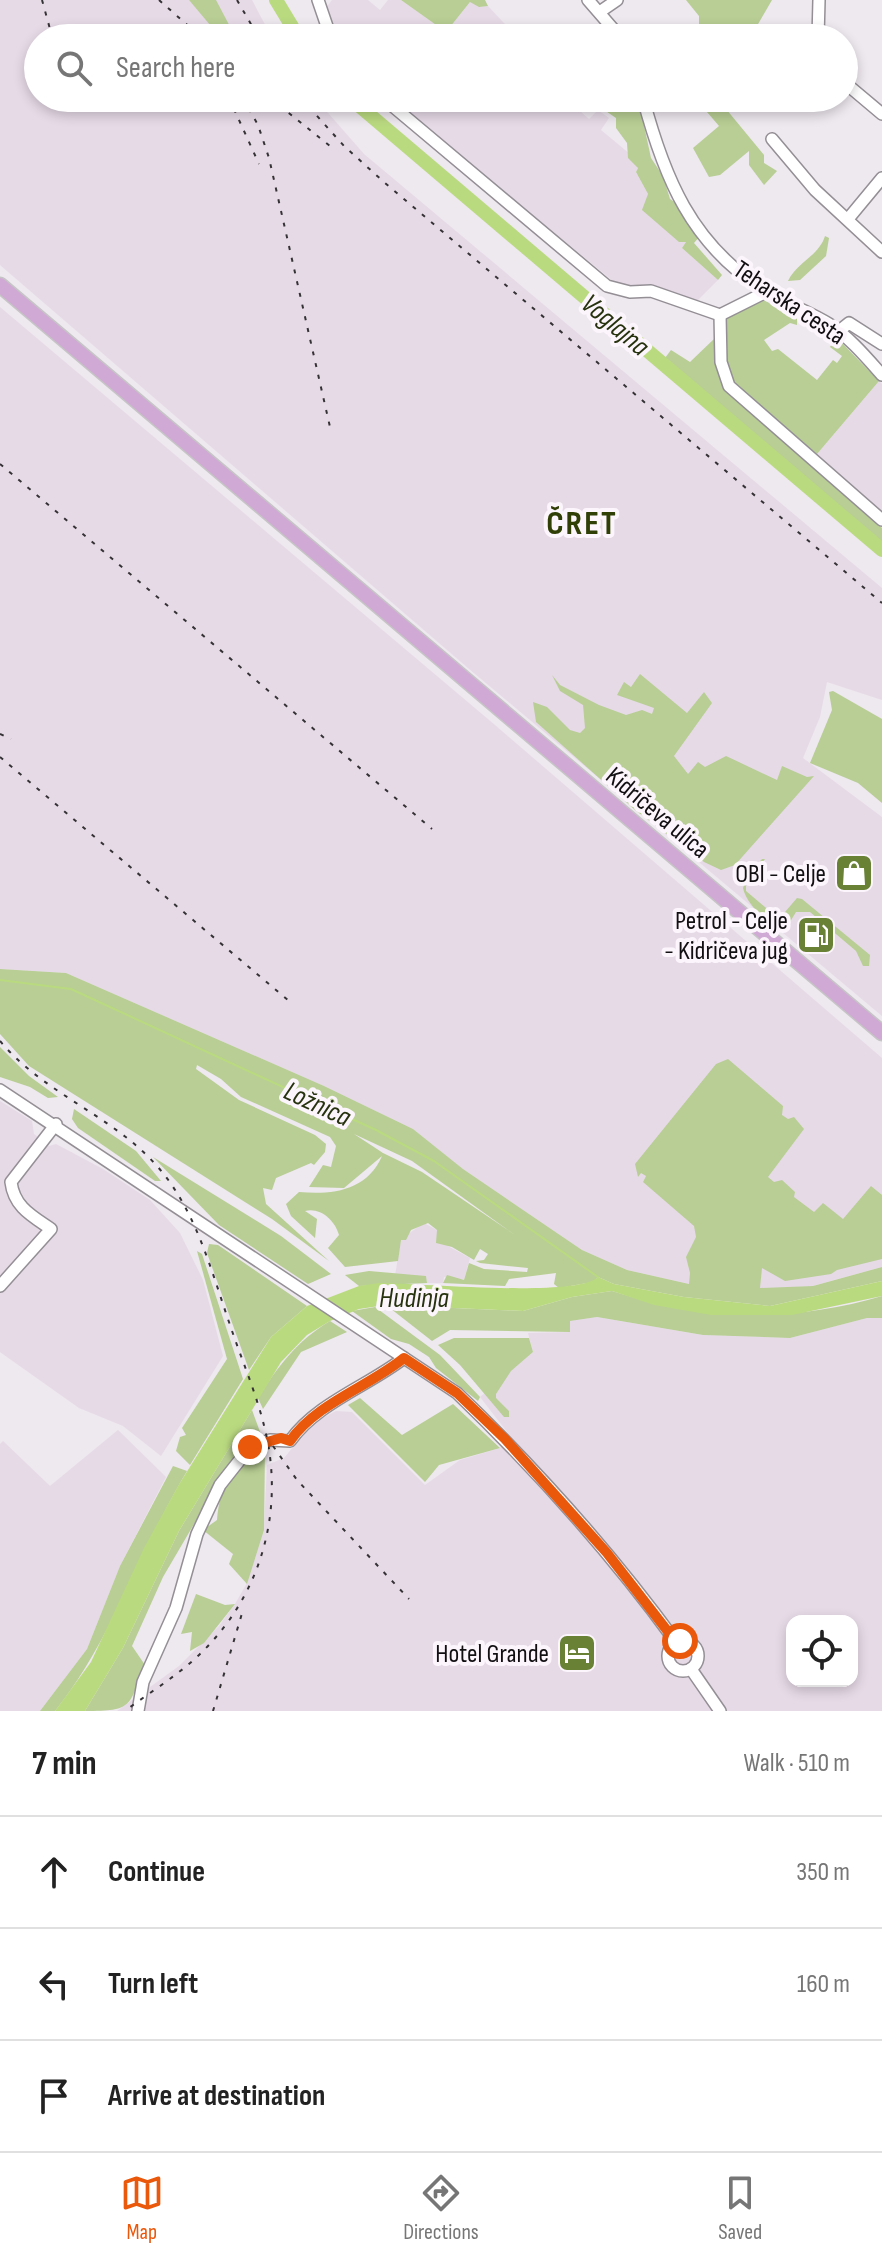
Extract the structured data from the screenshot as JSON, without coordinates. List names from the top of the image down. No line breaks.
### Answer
{"streets":{"main road":["Kidričeva ulica"],"street":["Teharska cesta"]},"districts":["ČRET"],"water":["Voglajna","Ložnica","Hudinja"],"places":{"shop":["OBI - Celje"],"fuel station":["Petrol - Celje - Kidričeva jug"],"hotel":["Hotel Grande"]},"page":{"search":"Search here","heading":["7 min","Walk · 510 m"],"list":[["Continue","350 m"],["Turn left","160 m"],"Arrive at destination"],"nav":["Map","Directions","Saved"]}}
